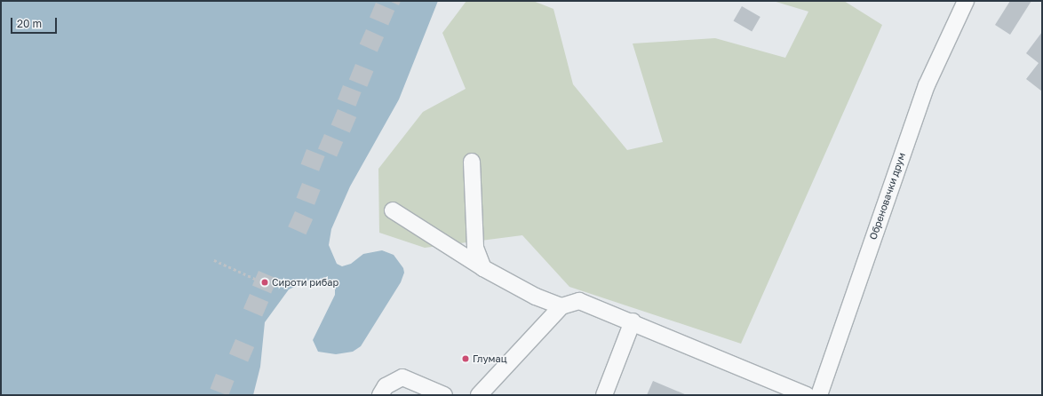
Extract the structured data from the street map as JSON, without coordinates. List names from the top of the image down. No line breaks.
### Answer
{"streets":{"street":["Обреновачки друм"]},"places":["Сироти рибар","Глумац"],"scale_bar":"20 m"}
